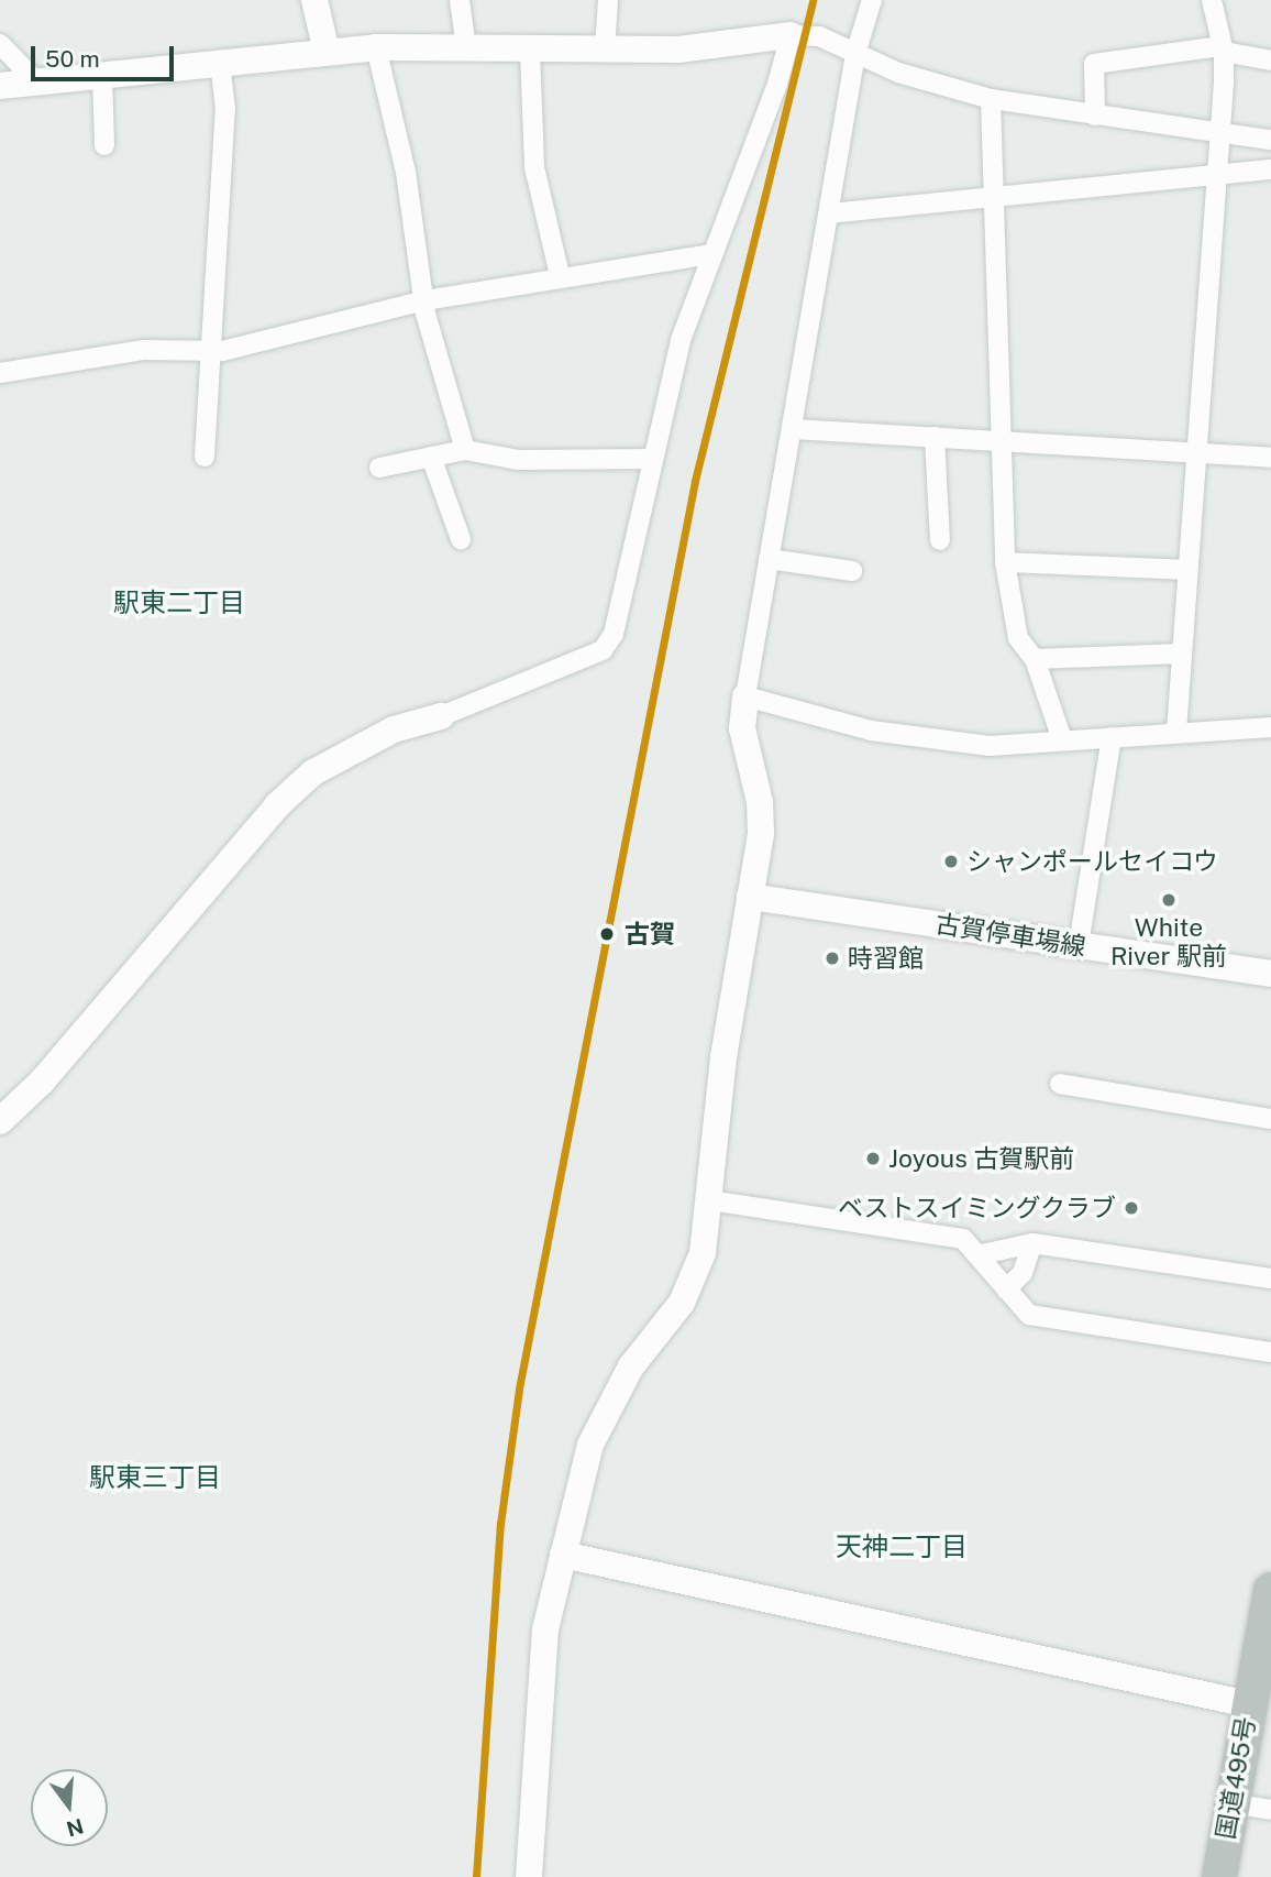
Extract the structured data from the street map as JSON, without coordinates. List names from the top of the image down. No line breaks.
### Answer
{"streets":{"highway":["国道495号"],"street":["古賀停車場線"]},"districts":["駅東二丁目","駅東三丁目","天神二丁目"],"places":["シャンポールセイコウ","White River 駅前","古賀","時習館","Joyous 古賀駅前","ベストスイミングクラブ"],"scale_bar":"50 m","north":"bottom"}
